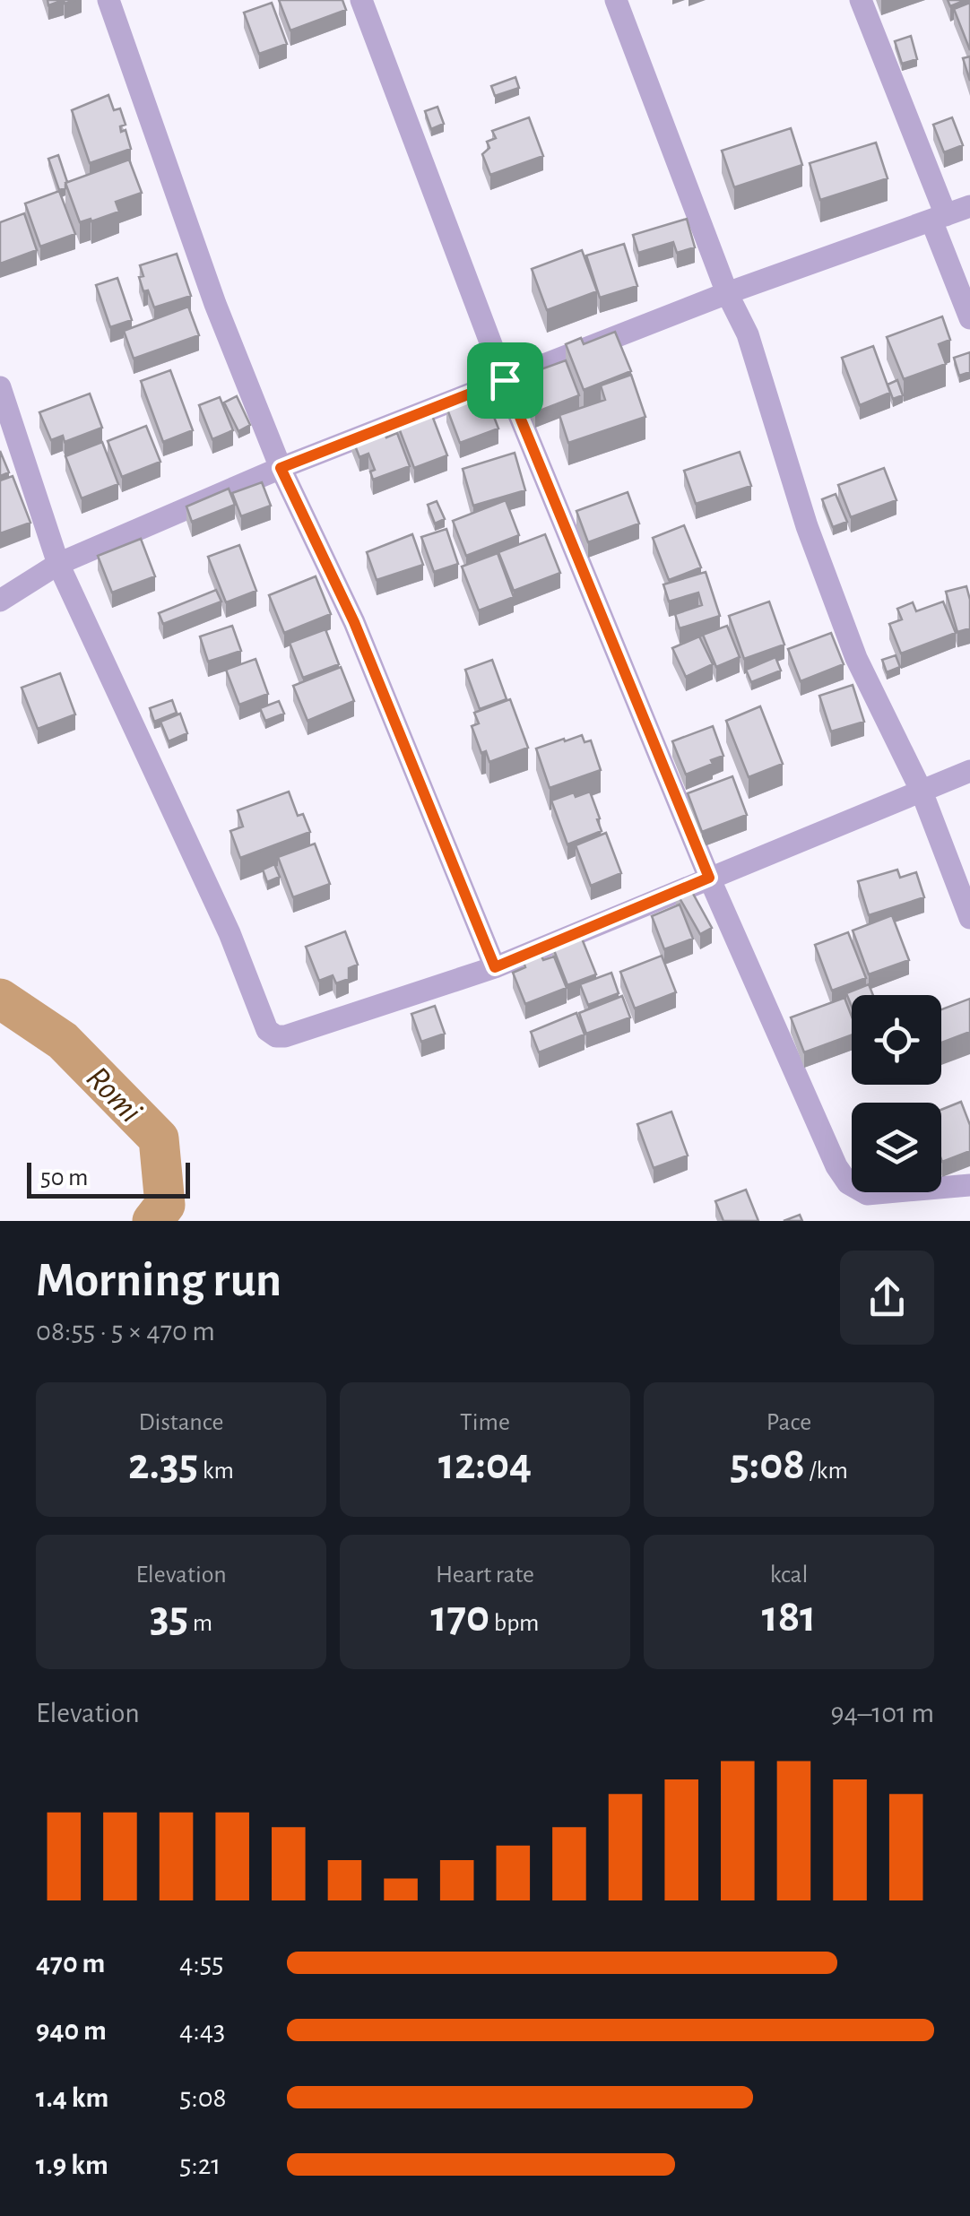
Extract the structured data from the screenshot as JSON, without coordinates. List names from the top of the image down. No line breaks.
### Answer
{"water":["Romi"],"scale_bar":"50 m","page":{"scale":"50 m","heading":["Morning run","08:55 · 5 × 470 m"],"stats":[["Distance","2.35 km"],["Time","12:04"],["Pace","5:08 /km"],["Elevation","35 m"],["Heart rate","170 bpm"],["kcal","181"]],"chart":["Elevation","94–101 m"],"list":[{"name":"470 m","note":"4:55"},{"name":"940 m","note":"4:43"},{"name":"1.4 km","note":"5:08"},{"name":"1.9 km","note":"5:21"}]}}
